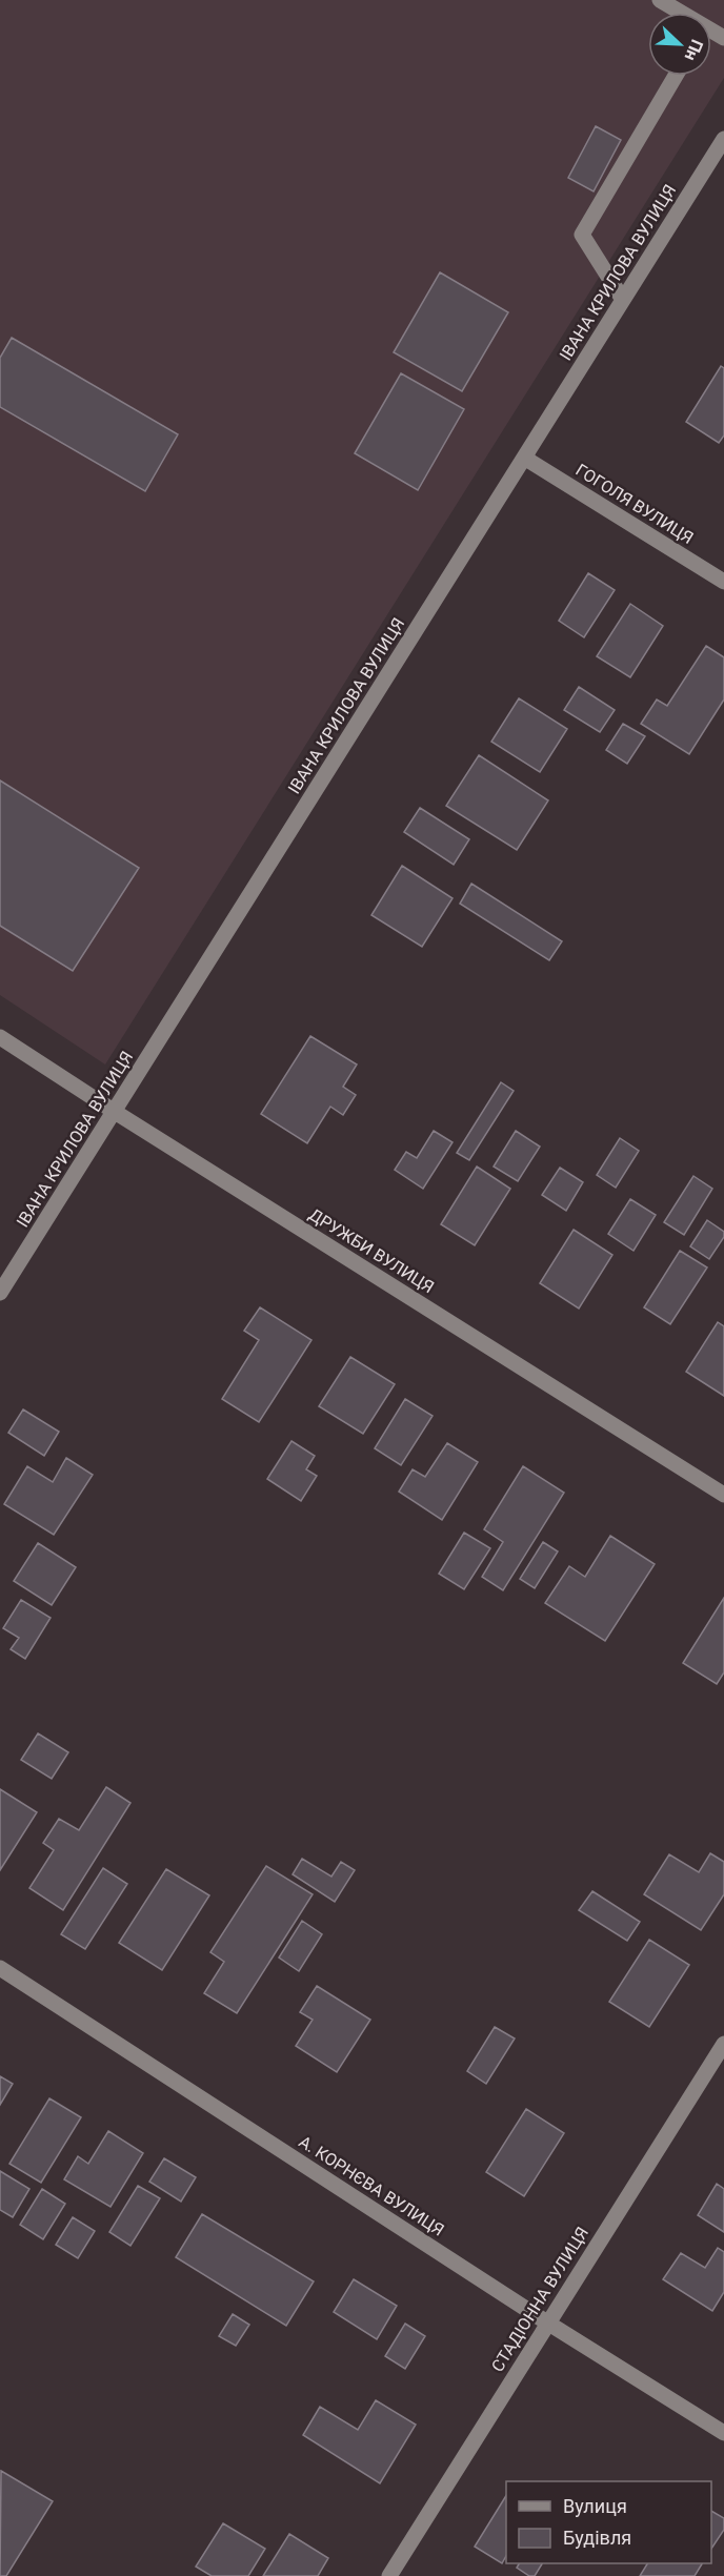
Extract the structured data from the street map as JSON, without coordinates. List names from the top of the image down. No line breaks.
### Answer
{"streets":{"street":["ІВАНА КРИЛОВА ВУЛИЦЯ","ГОГОЛЯ ВУЛИЦЯ","ДРУЖБИ ВУЛИЦЯ","А. КОРНЄВА ВУЛИЦЯ","СТАДІОННА ВУЛИЦЯ"]},"crossings":[["ІВАНА КРИЛОВА ВУЛИЦЯ","ГОГОЛЯ ВУЛИЦЯ"],["ІВАНА КРИЛОВА ВУЛИЦЯ","ДРУЖБИ ВУЛИЦЯ"],["А. КОРНЄВА ВУЛИЦЯ","СТАДІОННА ВУЛИЦЯ"]],"legend":["Вулиця","Будівля"],"north":"bottom right"}
